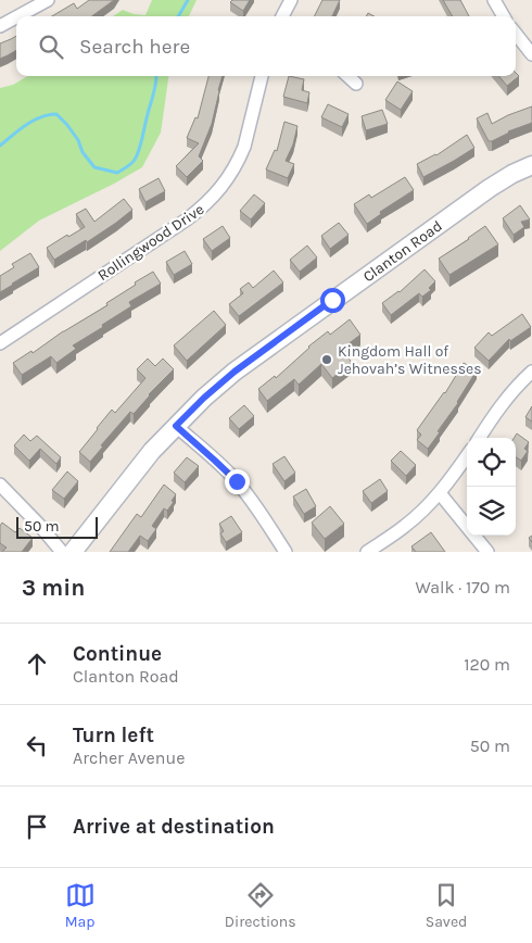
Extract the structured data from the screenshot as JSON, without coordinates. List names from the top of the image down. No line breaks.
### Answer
{"streets":{"main road":["Clanton Road"],"street":["Rollingwood Drive"]},"places":["Kingdom Hall of Jehovah’s Witnesses"],"scale_bar":"50 m","page":{"search":"Search here","scale":"50 m","heading":["3 min","Walk · 170 m"],"list":[["Continue","Clanton Road","120 m"],["Turn left","Archer Avenue","50 m"],"Arrive at destination"],"nav":["Map","Directions","Saved"]}}
